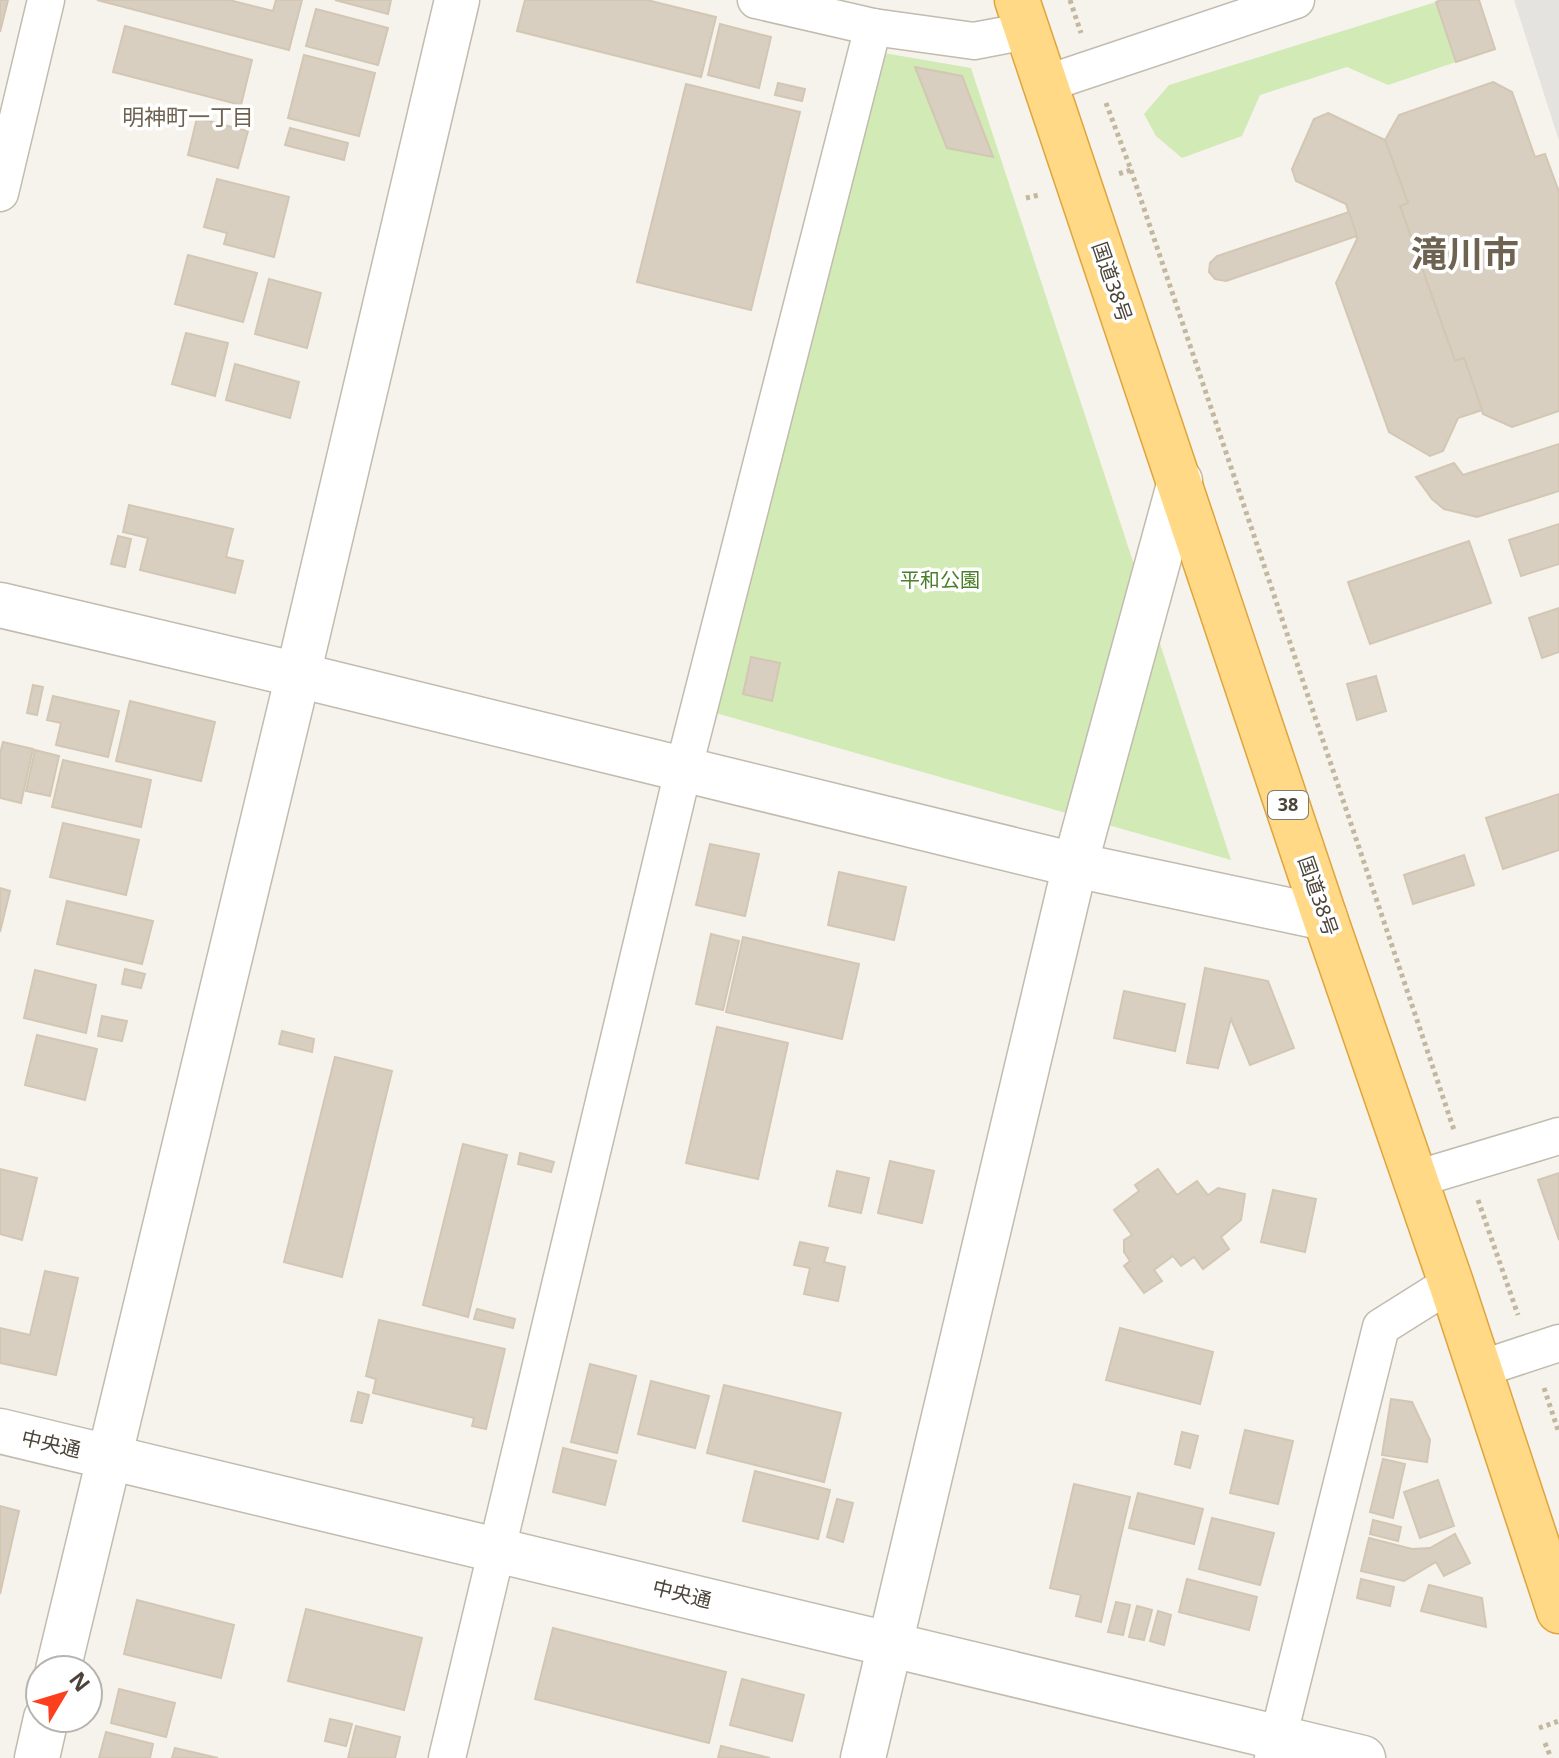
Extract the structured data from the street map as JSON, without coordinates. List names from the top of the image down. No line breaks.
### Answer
{"streets":{"highway":["国道38号","38"],"street":["中央通"]},"districts":["明神町一丁目","滝川市"],"parks":["平和公園"],"north":"top right"}
